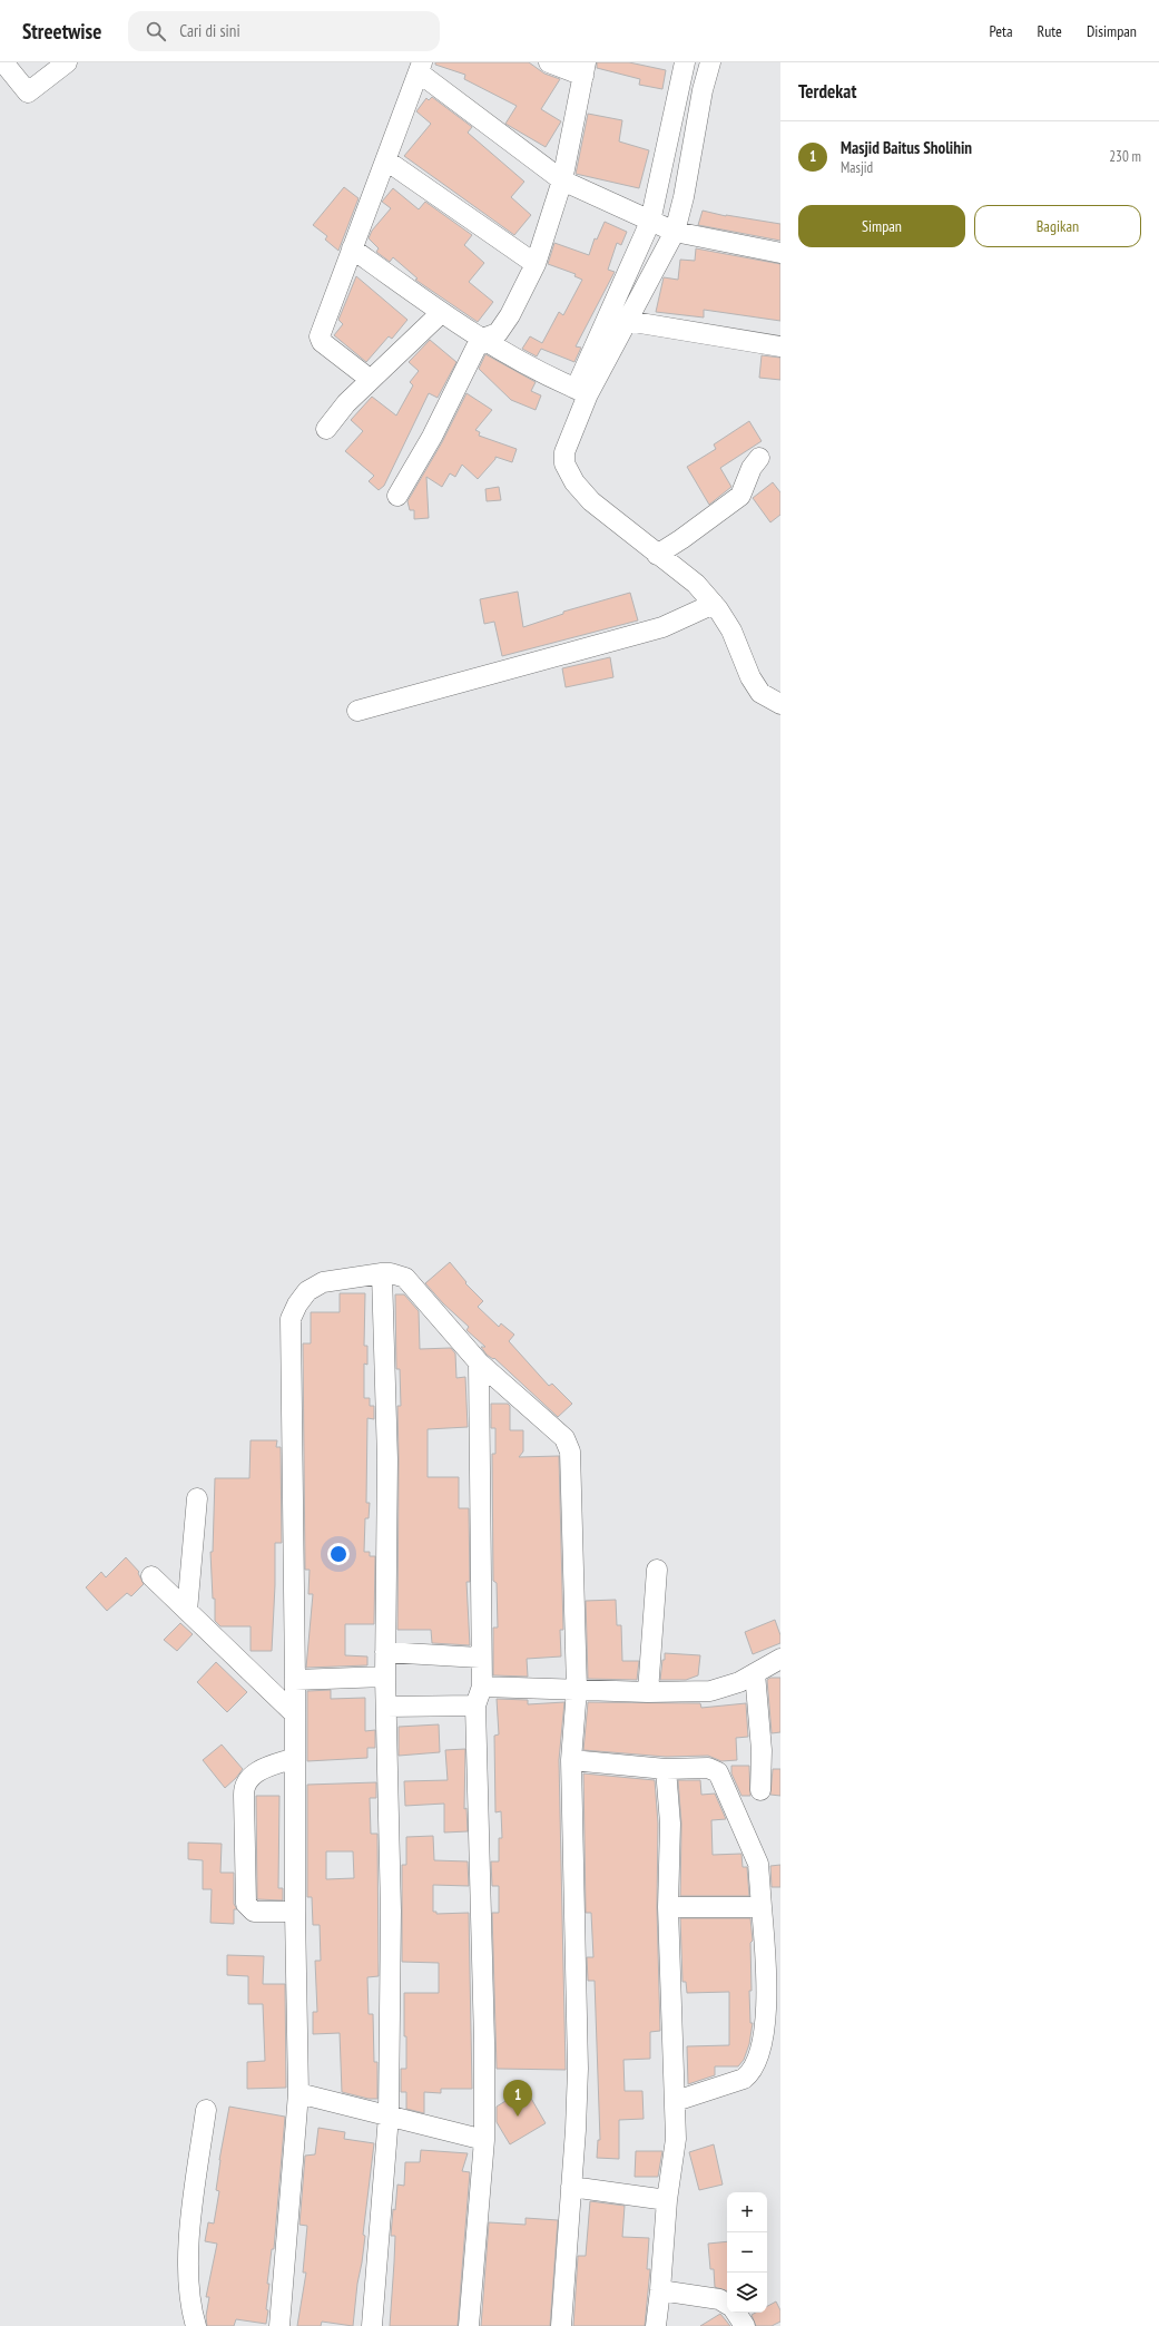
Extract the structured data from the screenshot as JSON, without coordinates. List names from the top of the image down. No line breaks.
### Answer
{"page":{"header":"Streetwise","search":"Cari di sini","nav":["Peta","Rute","Disimpan"],"heading":"Terdekat","list":[{"mark":"1","name":"Masjid Baitus Sholihin","note":"Masjid","value":"230 m"}],"buttons":["Simpan","Bagikan"],"pins":"1","map_buttons":["+","−"]}}
